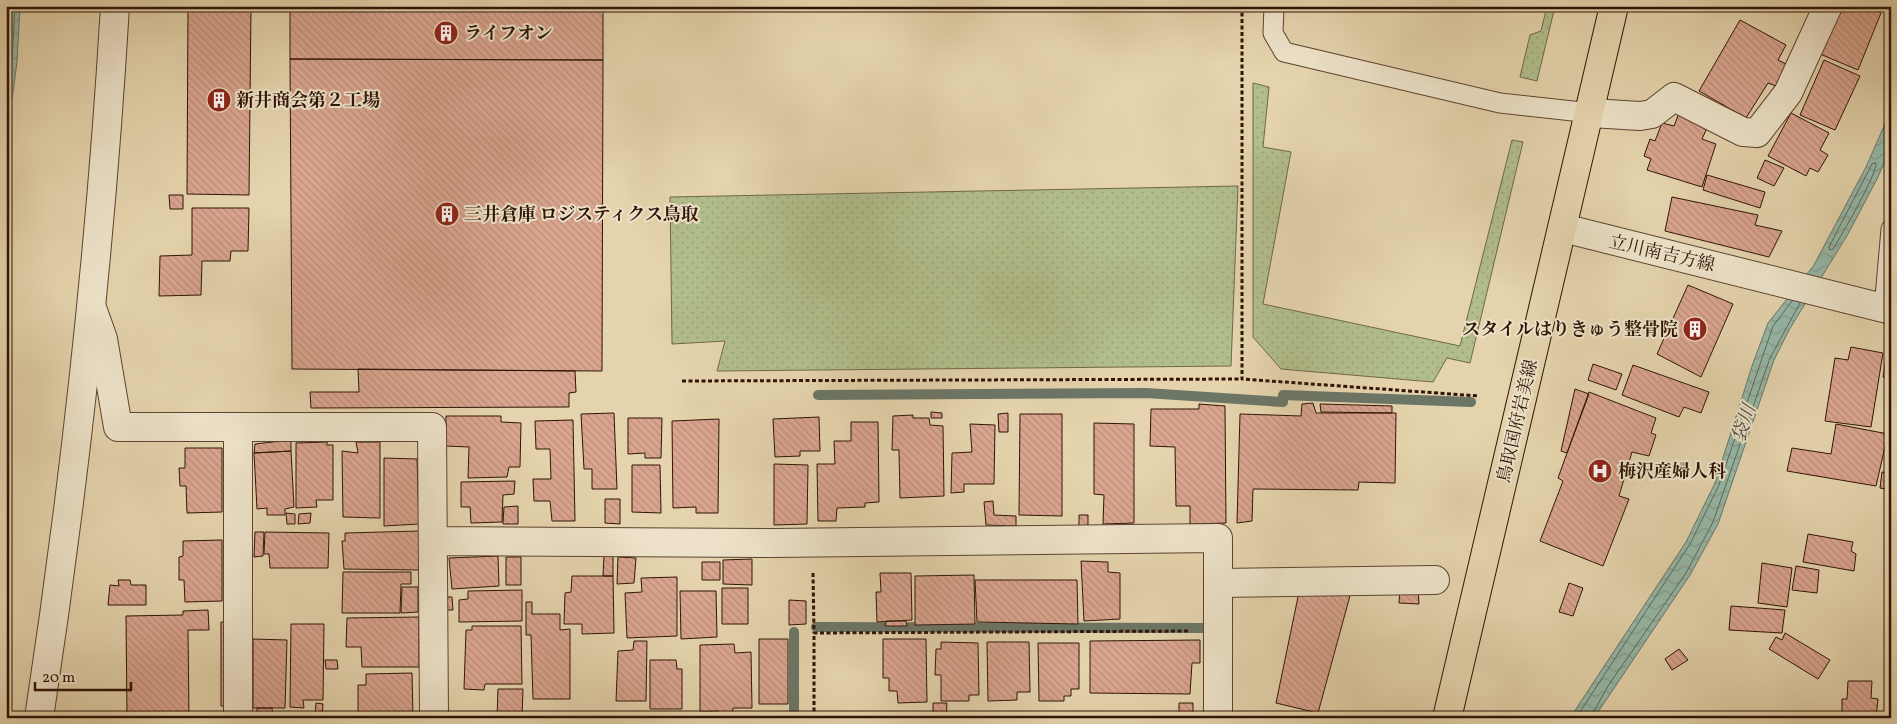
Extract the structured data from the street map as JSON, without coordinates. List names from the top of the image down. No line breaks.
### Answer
{"streets":{"main road":["鳥取国府岩美線"],"street":["立川南吉方線"]},"crossings":[["立川南吉方線","鳥取国府岩美線"]],"water":["袋川"],"places":{"building":["ライフオン","新井商会第２工場","三井倉庫 ロジスティクス鳥取","スタイルはりきゅう整骨院"],"hospital":["梅沢産婦人科"]},"scale_bar":"20 m"}
